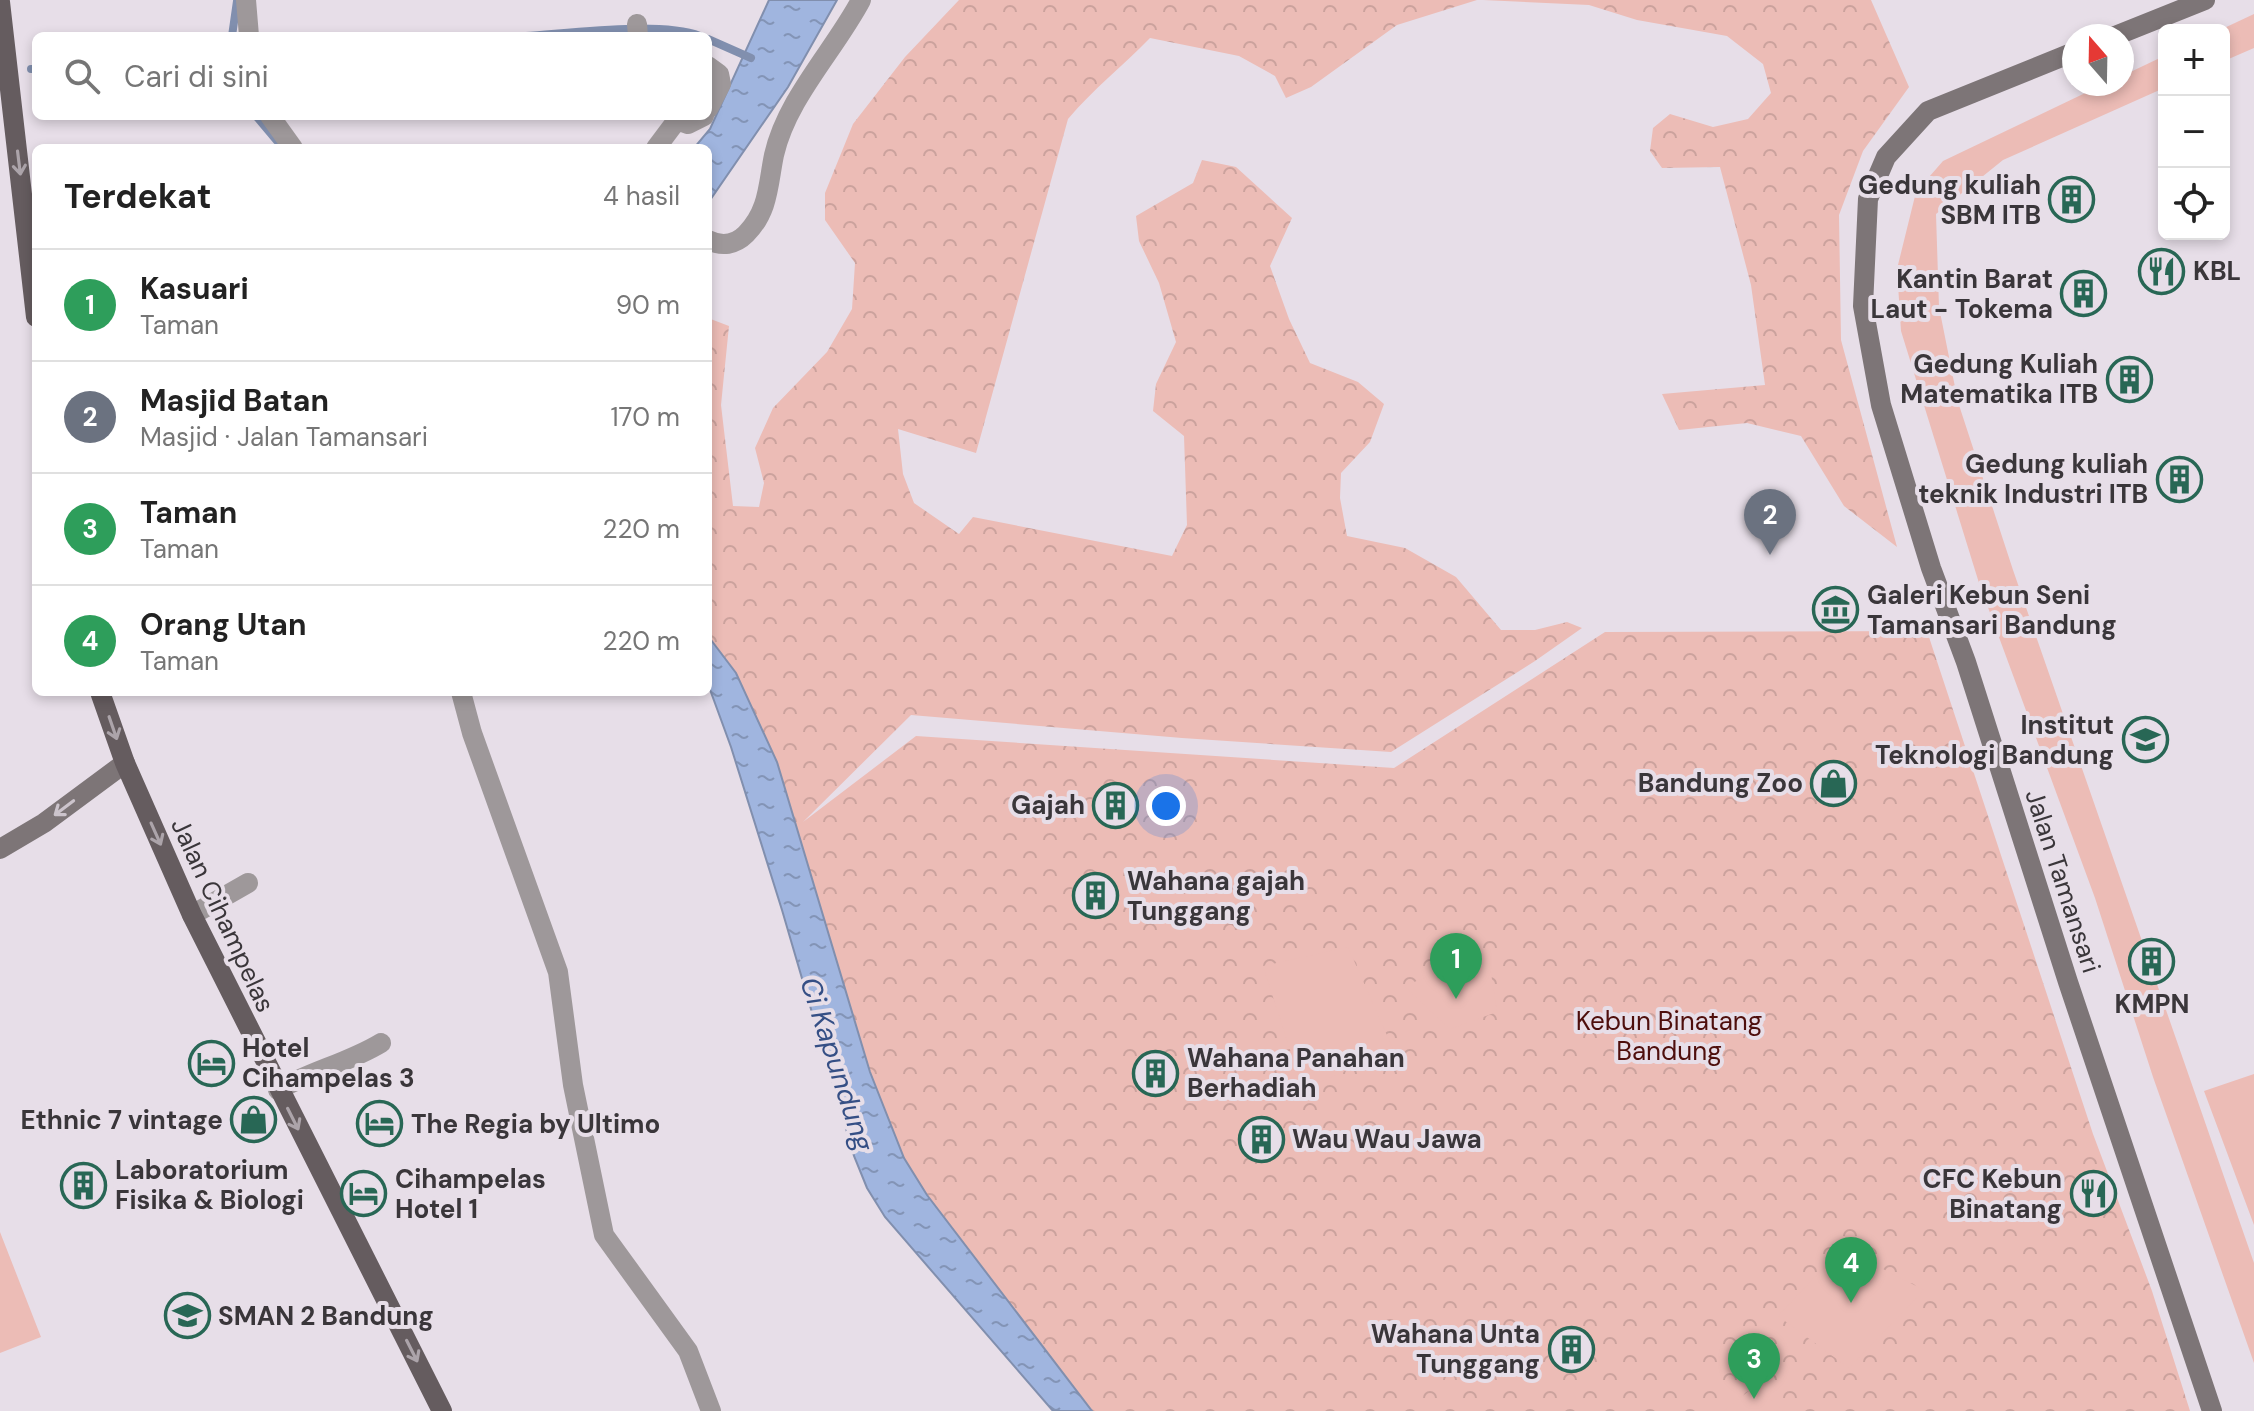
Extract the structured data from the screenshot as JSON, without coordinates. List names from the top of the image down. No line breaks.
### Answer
{"streets":{"main road":["Jalan Tamansari","Jalan Cihampelas"]},"one_way":["Jalan Cihampelas"],"water":["Ci Kapundung"],"parks":["Kebun Binatang Bandung"],"places":{"building":["Gedung kuliah SBM ITB","Kantin Barat Laut - Tokema","Gedung Kuliah Matematika ITB","Gedung kuliah teknik Industri ITB","Gajah","Wahana gajah Tunggang","KMPN","Wahana Panahan Berhadiah","Wau Wau Jawa","Laboratorium Fisika & Biologi","Wahana Unta Tunggang"],"restaurant":["KBL","CFC Kebun Binatang"],"museum":["Galeri Kebun Seni Tamansari Bandung"],"school or university":["Institut Teknologi Bandung","SMAN 2 Bandung"],"shop":["Bandung Zoo","Ethnic 7 vintage"],"hotel":["Hotel Cihampelas 3","The Regia by Ultimo","Cihampelas Hotel 1"]},"north":"top","page":{"map_buttons":["+","−"],"search":"Cari di sini","heading":["Terdekat","4 hasil"],"list":[{"mark":"1","name":"Kasuari","note":"Taman","value":"90 m"},{"mark":"2","name":"Masjid Batan","note":"Masjid · Jalan Tamansari","value":"170 m"},{"mark":"3","name":"Taman","note":"Taman","value":"220 m"},{"mark":"4","name":"Orang Utan","note":"Taman","value":"220 m"}],"pins":["2","1","4","3"]}}
